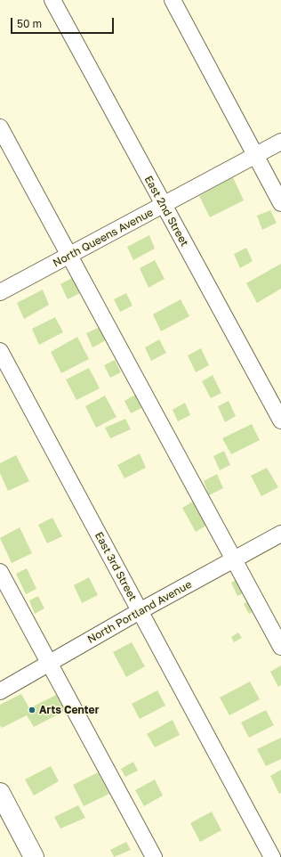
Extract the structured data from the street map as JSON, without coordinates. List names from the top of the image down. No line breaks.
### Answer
{"streets":{"street":["East 2nd Street","North Queens Avenue","East 3rd Street","North Portland Avenue"]},"crossings":[["East 2nd Street","North Queens Avenue"],["East 3rd Street","North Portland Avenue"]],"places":["Arts Center"],"scale_bar":"50 m"}
